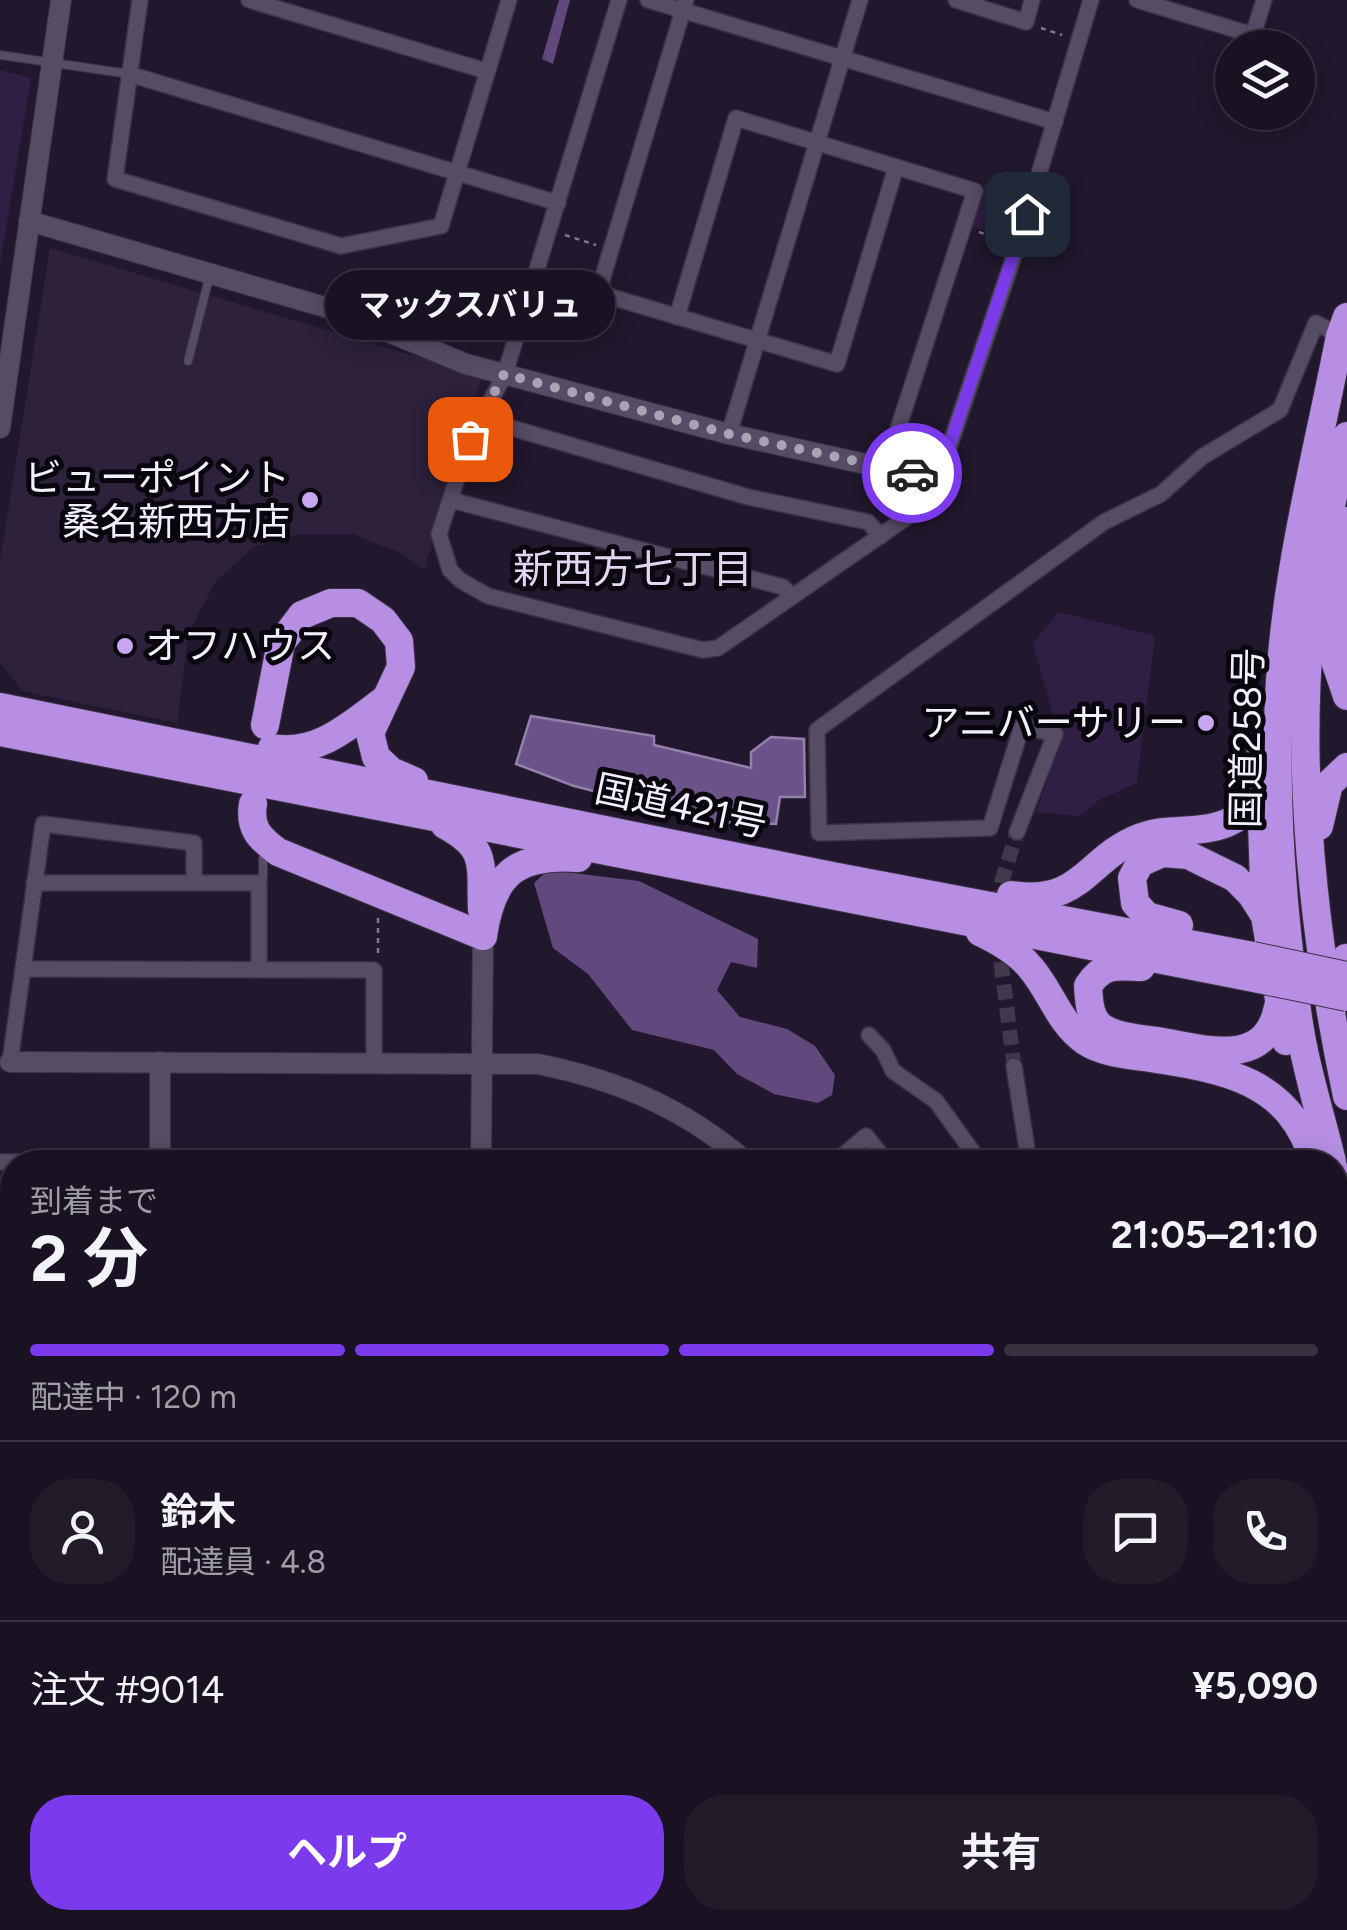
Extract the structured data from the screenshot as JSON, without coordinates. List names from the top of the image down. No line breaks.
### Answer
{"streets":{"highway":["国道258号","国道421号"]},"districts":["新西方七丁目"],"places":["マックスバリュ","ビューポイント 桑名新西方店","オフハウス","アニバーサリー"],"page":{"bubble":"マックスバリュ","heading":["2 分","到着まで","21:05–21:10"],"panel":["鈴木","配達員 · 4.8","注文 #9014","¥5,090"],"bar":"配達中 · 120 m","buttons":["ヘルプ","共有"]}}
